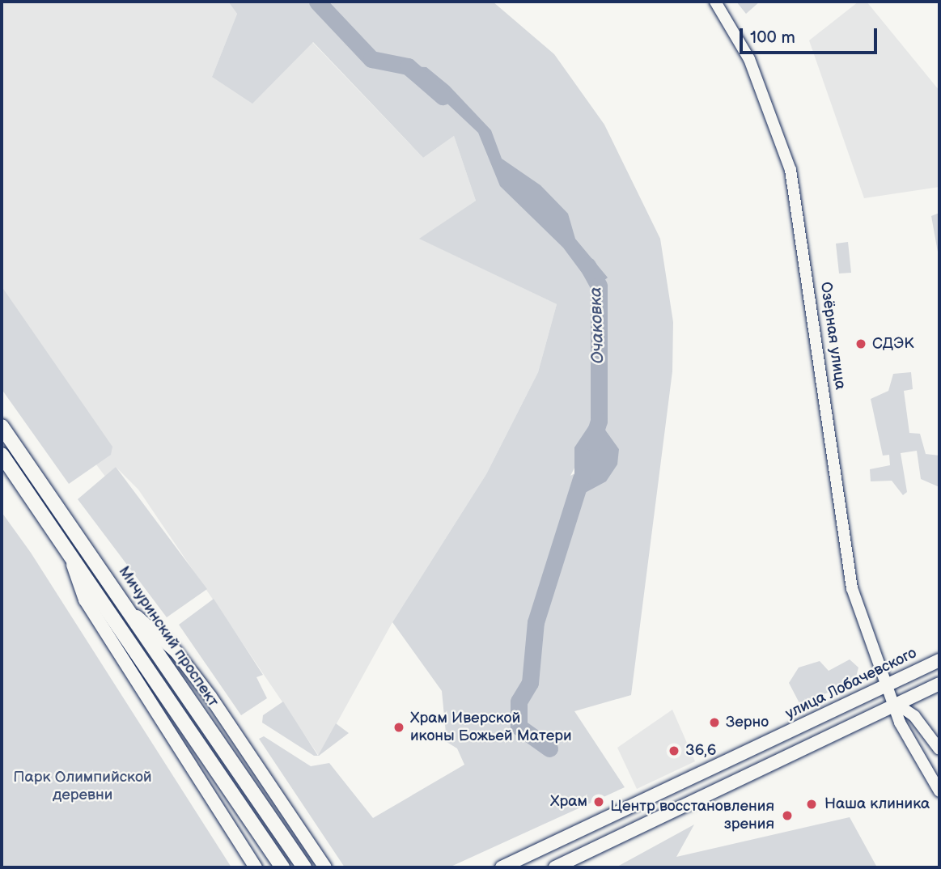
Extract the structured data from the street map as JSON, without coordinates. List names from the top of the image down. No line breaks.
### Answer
{"streets":{"main road":["Мичуринский проспект","улица Лобачевского"],"street":["Озёрная улица"]},"crossings":[["Озёрная улица","улица Лобачевского"]],"water":["Очаковка"],"parks":["Парк Олимпийской деревни"],"places":["СДЭК","Зерно","Храм Иверской иконы Божьей Матери","36,6","Храм","Наша клиника","Центр восстановления зрения"],"scale_bar":"100 m"}
